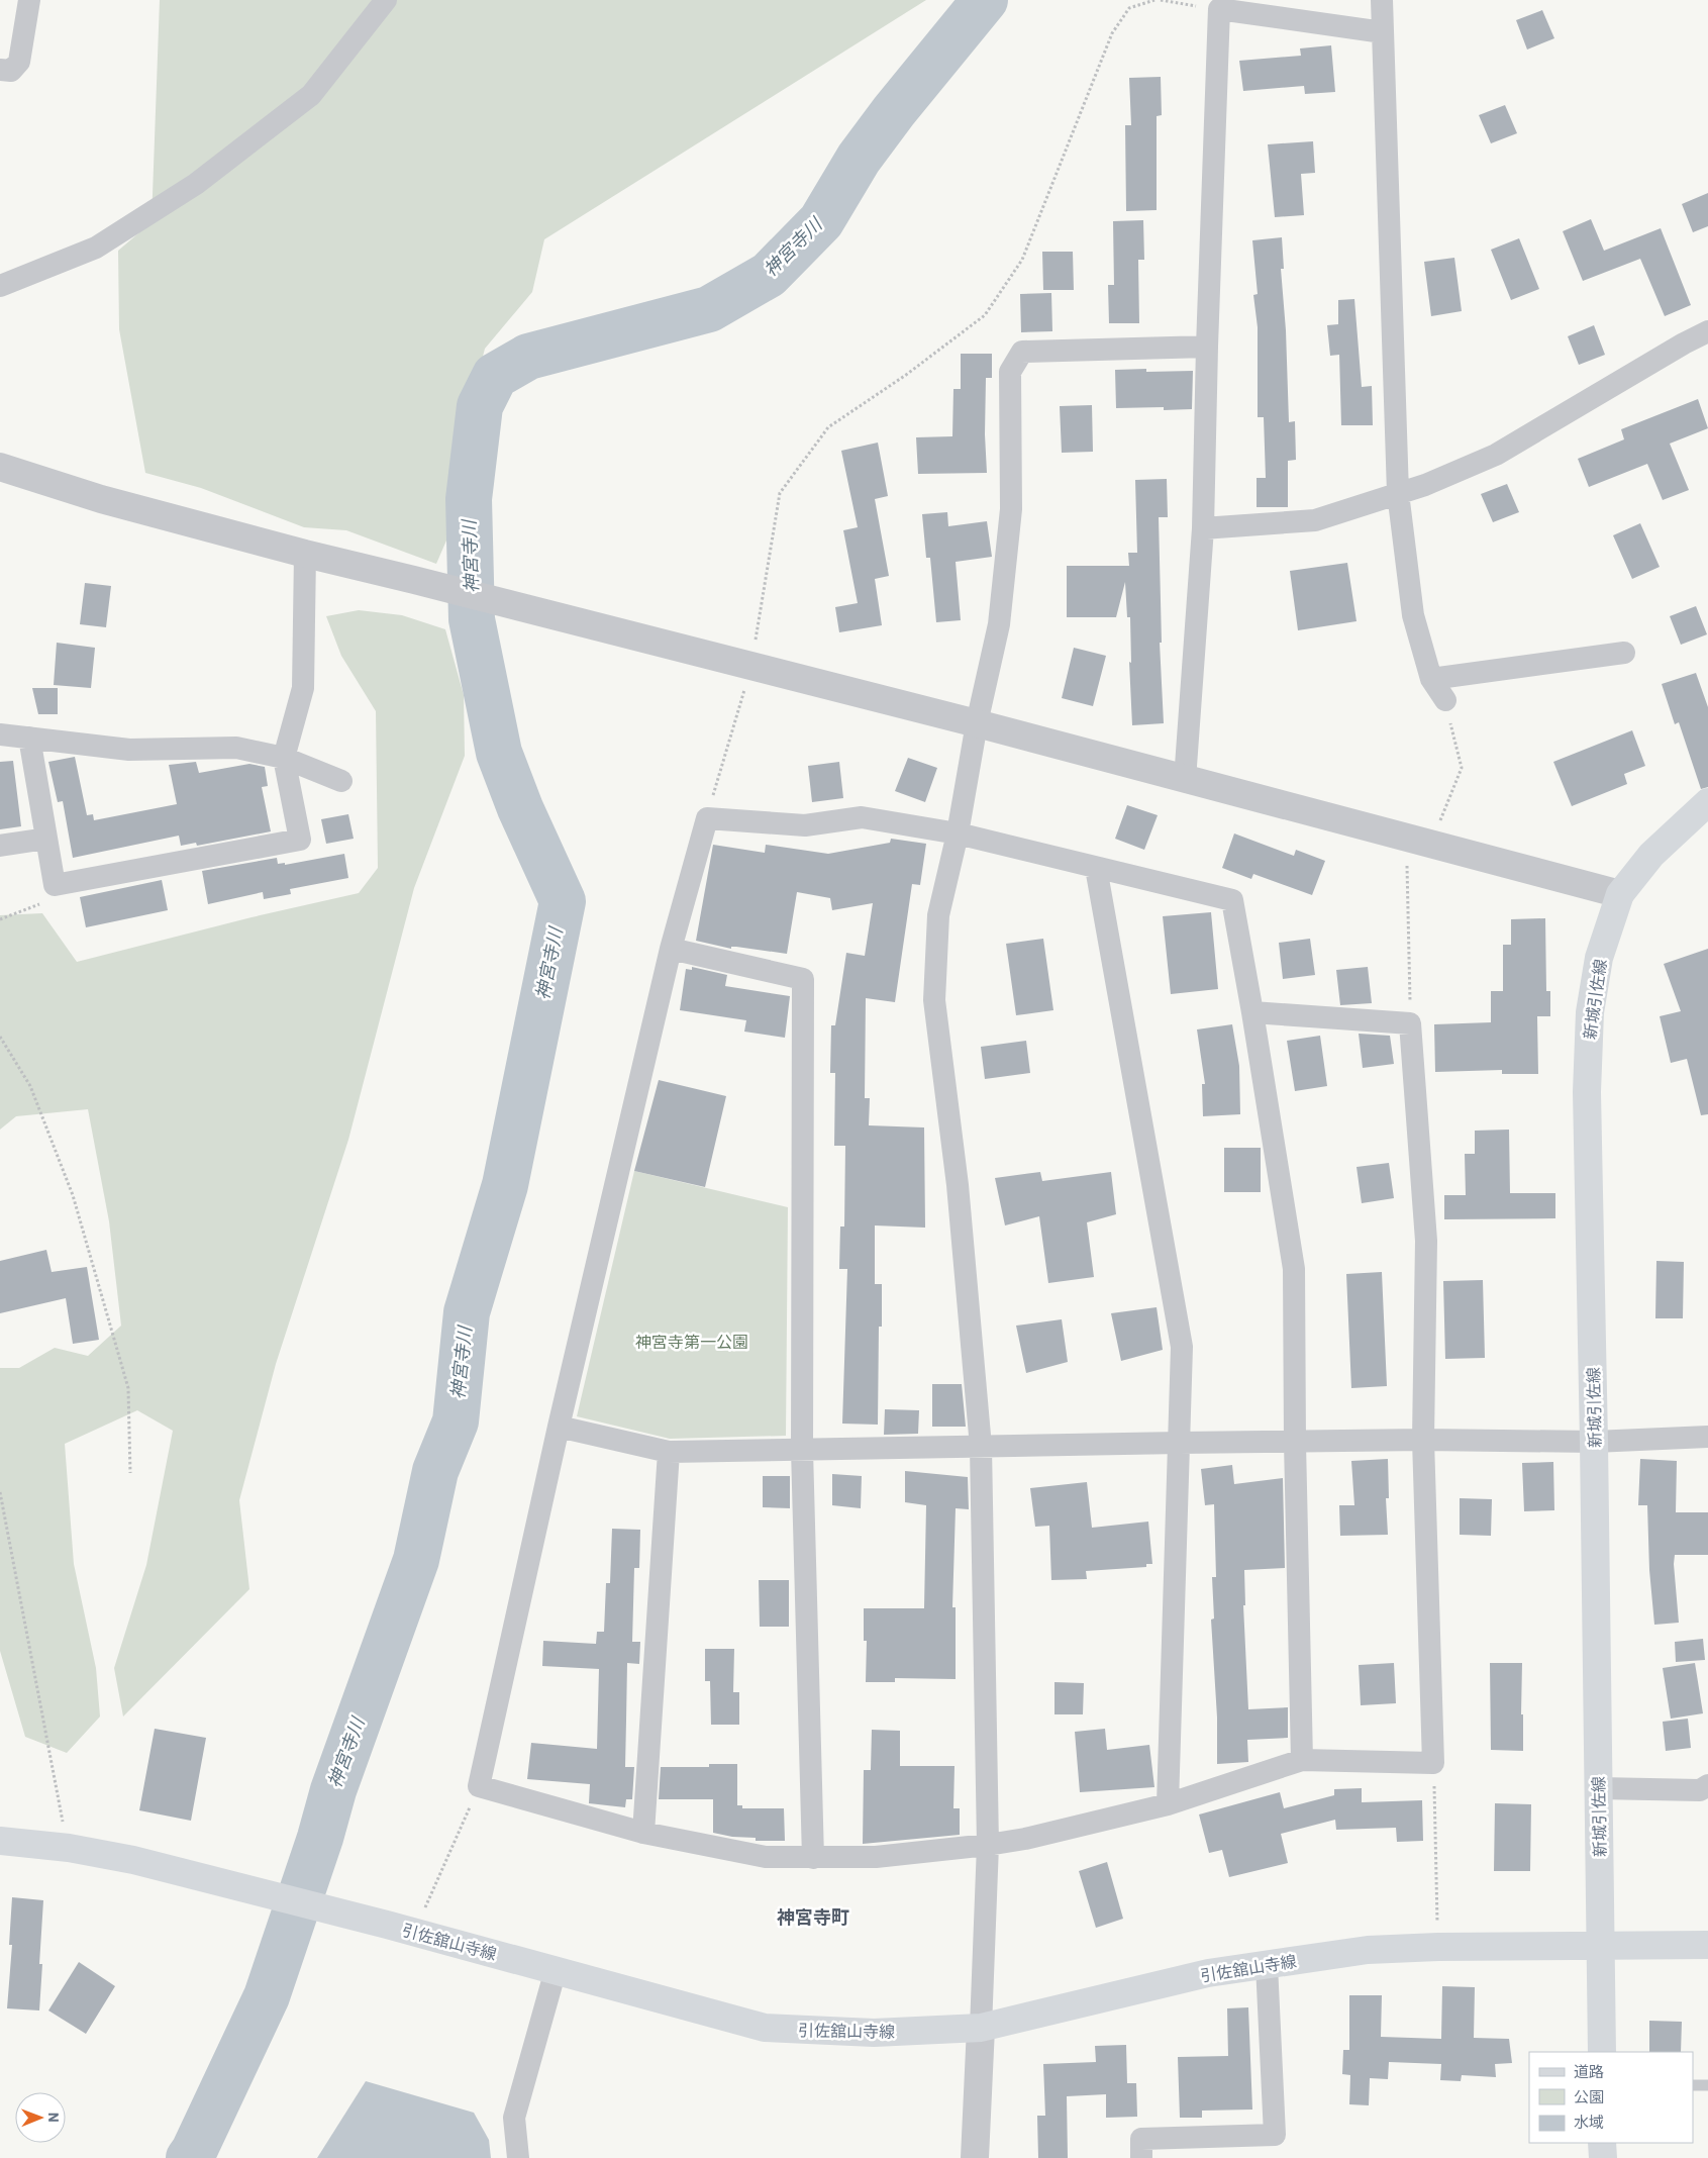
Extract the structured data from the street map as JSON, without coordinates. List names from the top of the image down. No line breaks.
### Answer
{"streets":{"main road":["新城引佐線","引佐舘山寺線"]},"crossings":[["新城引佐線","引佐舘山寺線"]],"districts":["神宮寺町"],"water":["神宮寺川"],"parks":["神宮寺第一公園"],"legend":["道路","公園","水域"],"north":"right"}
